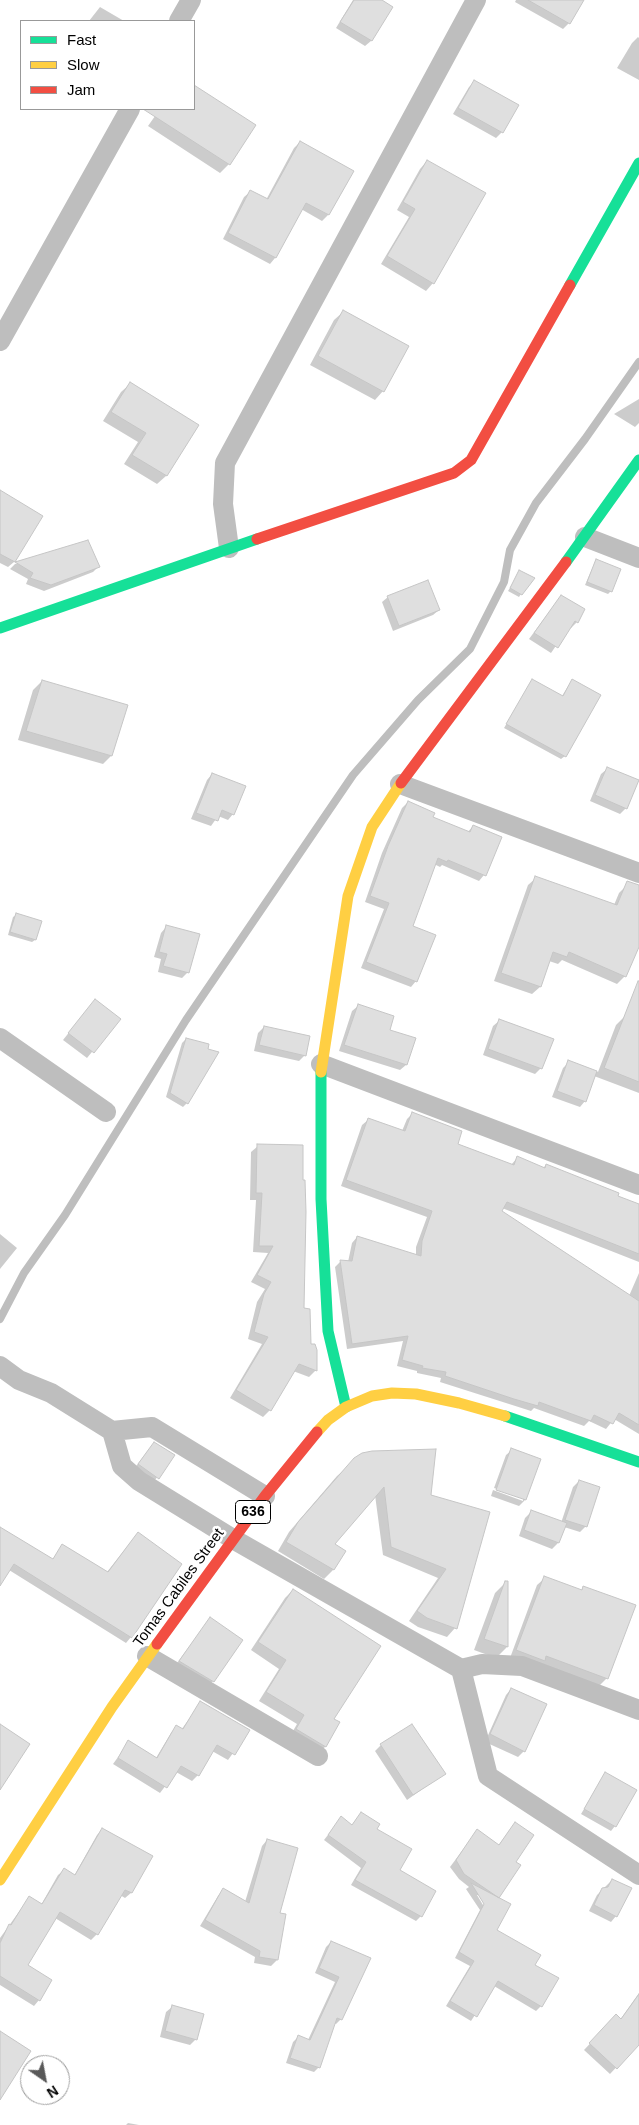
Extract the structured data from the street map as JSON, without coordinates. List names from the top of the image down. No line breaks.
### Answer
{"streets":{"street":["636","Tomas Cabiles Street"]},"legend":["Fast","Slow","Jam"],"north":"bottom right"}
